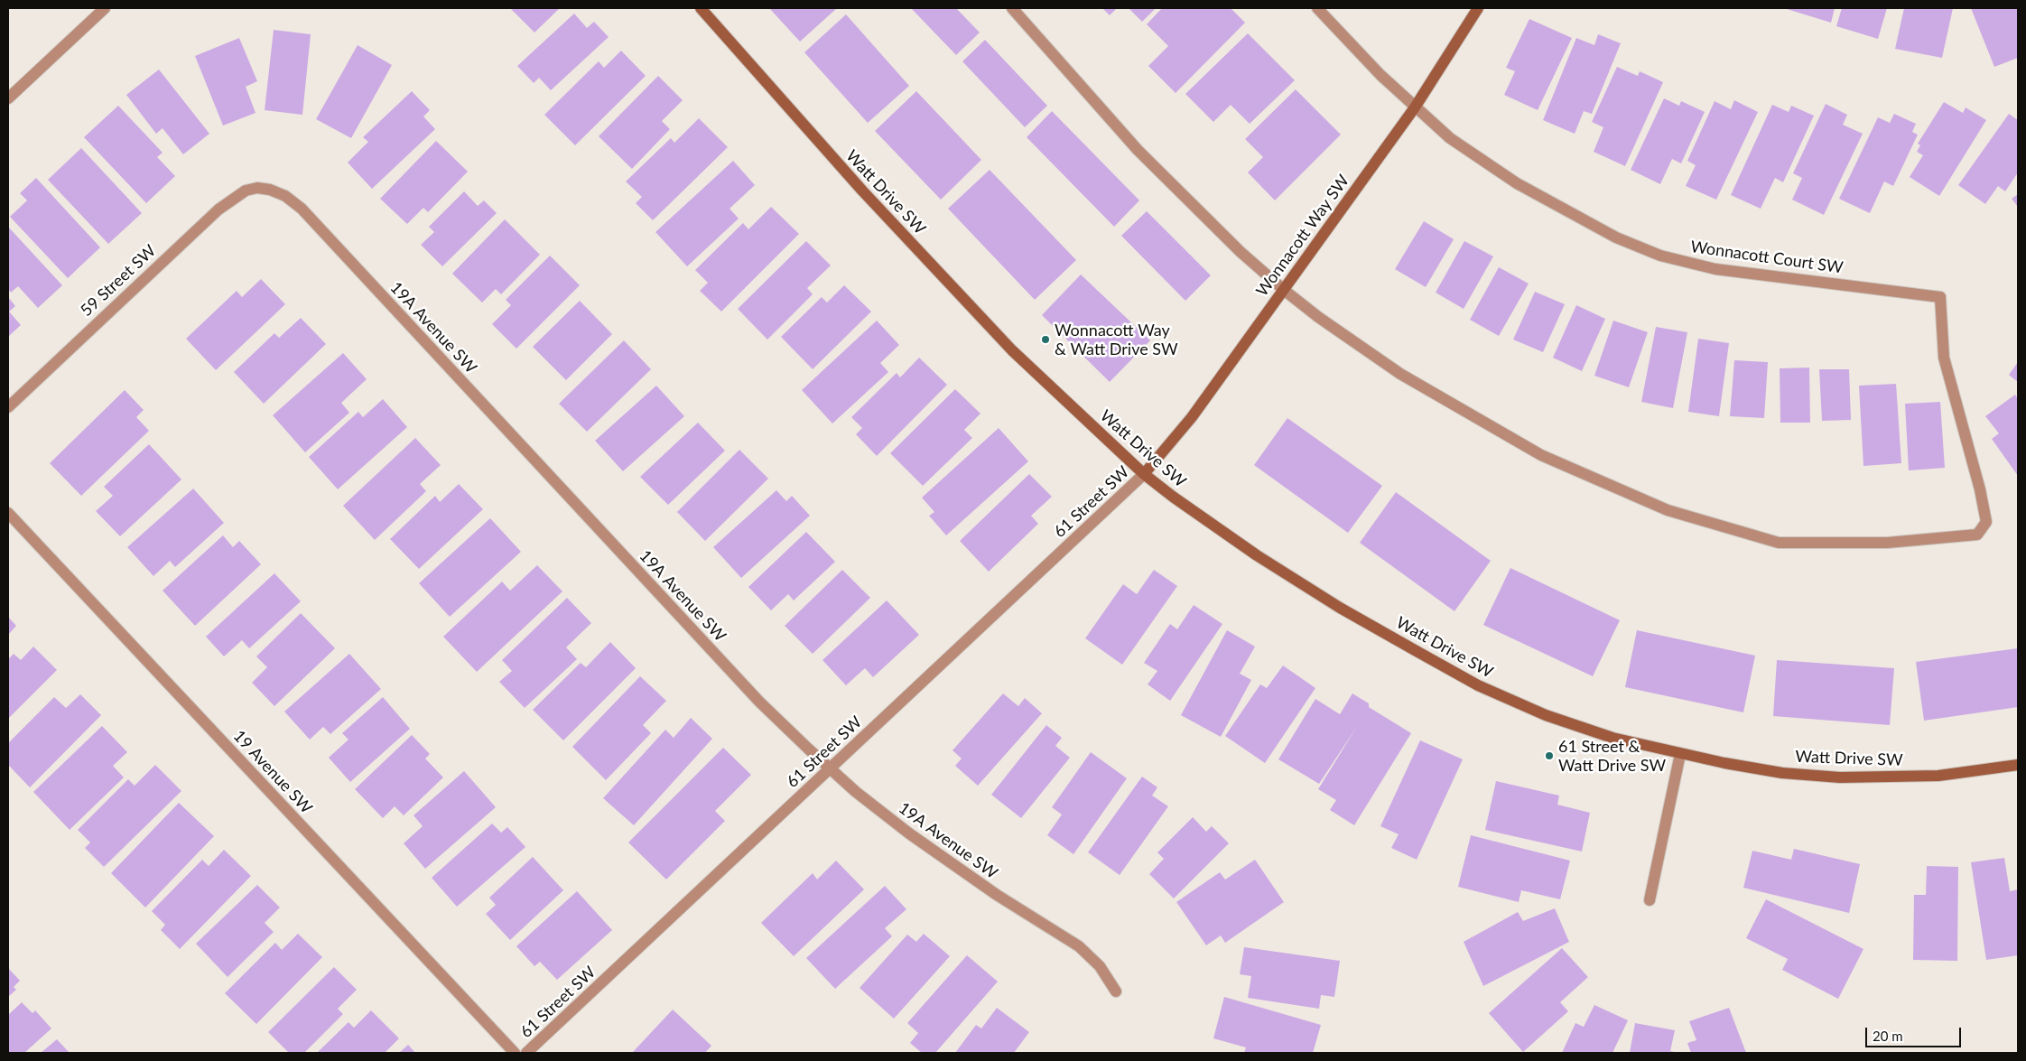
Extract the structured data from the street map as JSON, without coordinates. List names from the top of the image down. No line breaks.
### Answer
{"streets":{"street":["Watt Drive SW","Wonnacott Way SW","Wonnacott Court SW","59 Street SW","19A Avenue SW","61 Street SW","19 Avenue SW"]},"crossings":[["Watt Drive SW","Wonnacott Way SW"],["Watt Drive SW","61 Street SW"],["Wonnacott Way SW","Wonnacott Court SW"],["Wonnacott Way SW","61 Street SW"],["59 Street SW","19A Avenue SW"],["19A Avenue SW","61 Street SW"]],"places":["Wonnacott Way & Watt Drive SW","61 Street & Watt Drive SW"],"scale_bar":"20 m"}
